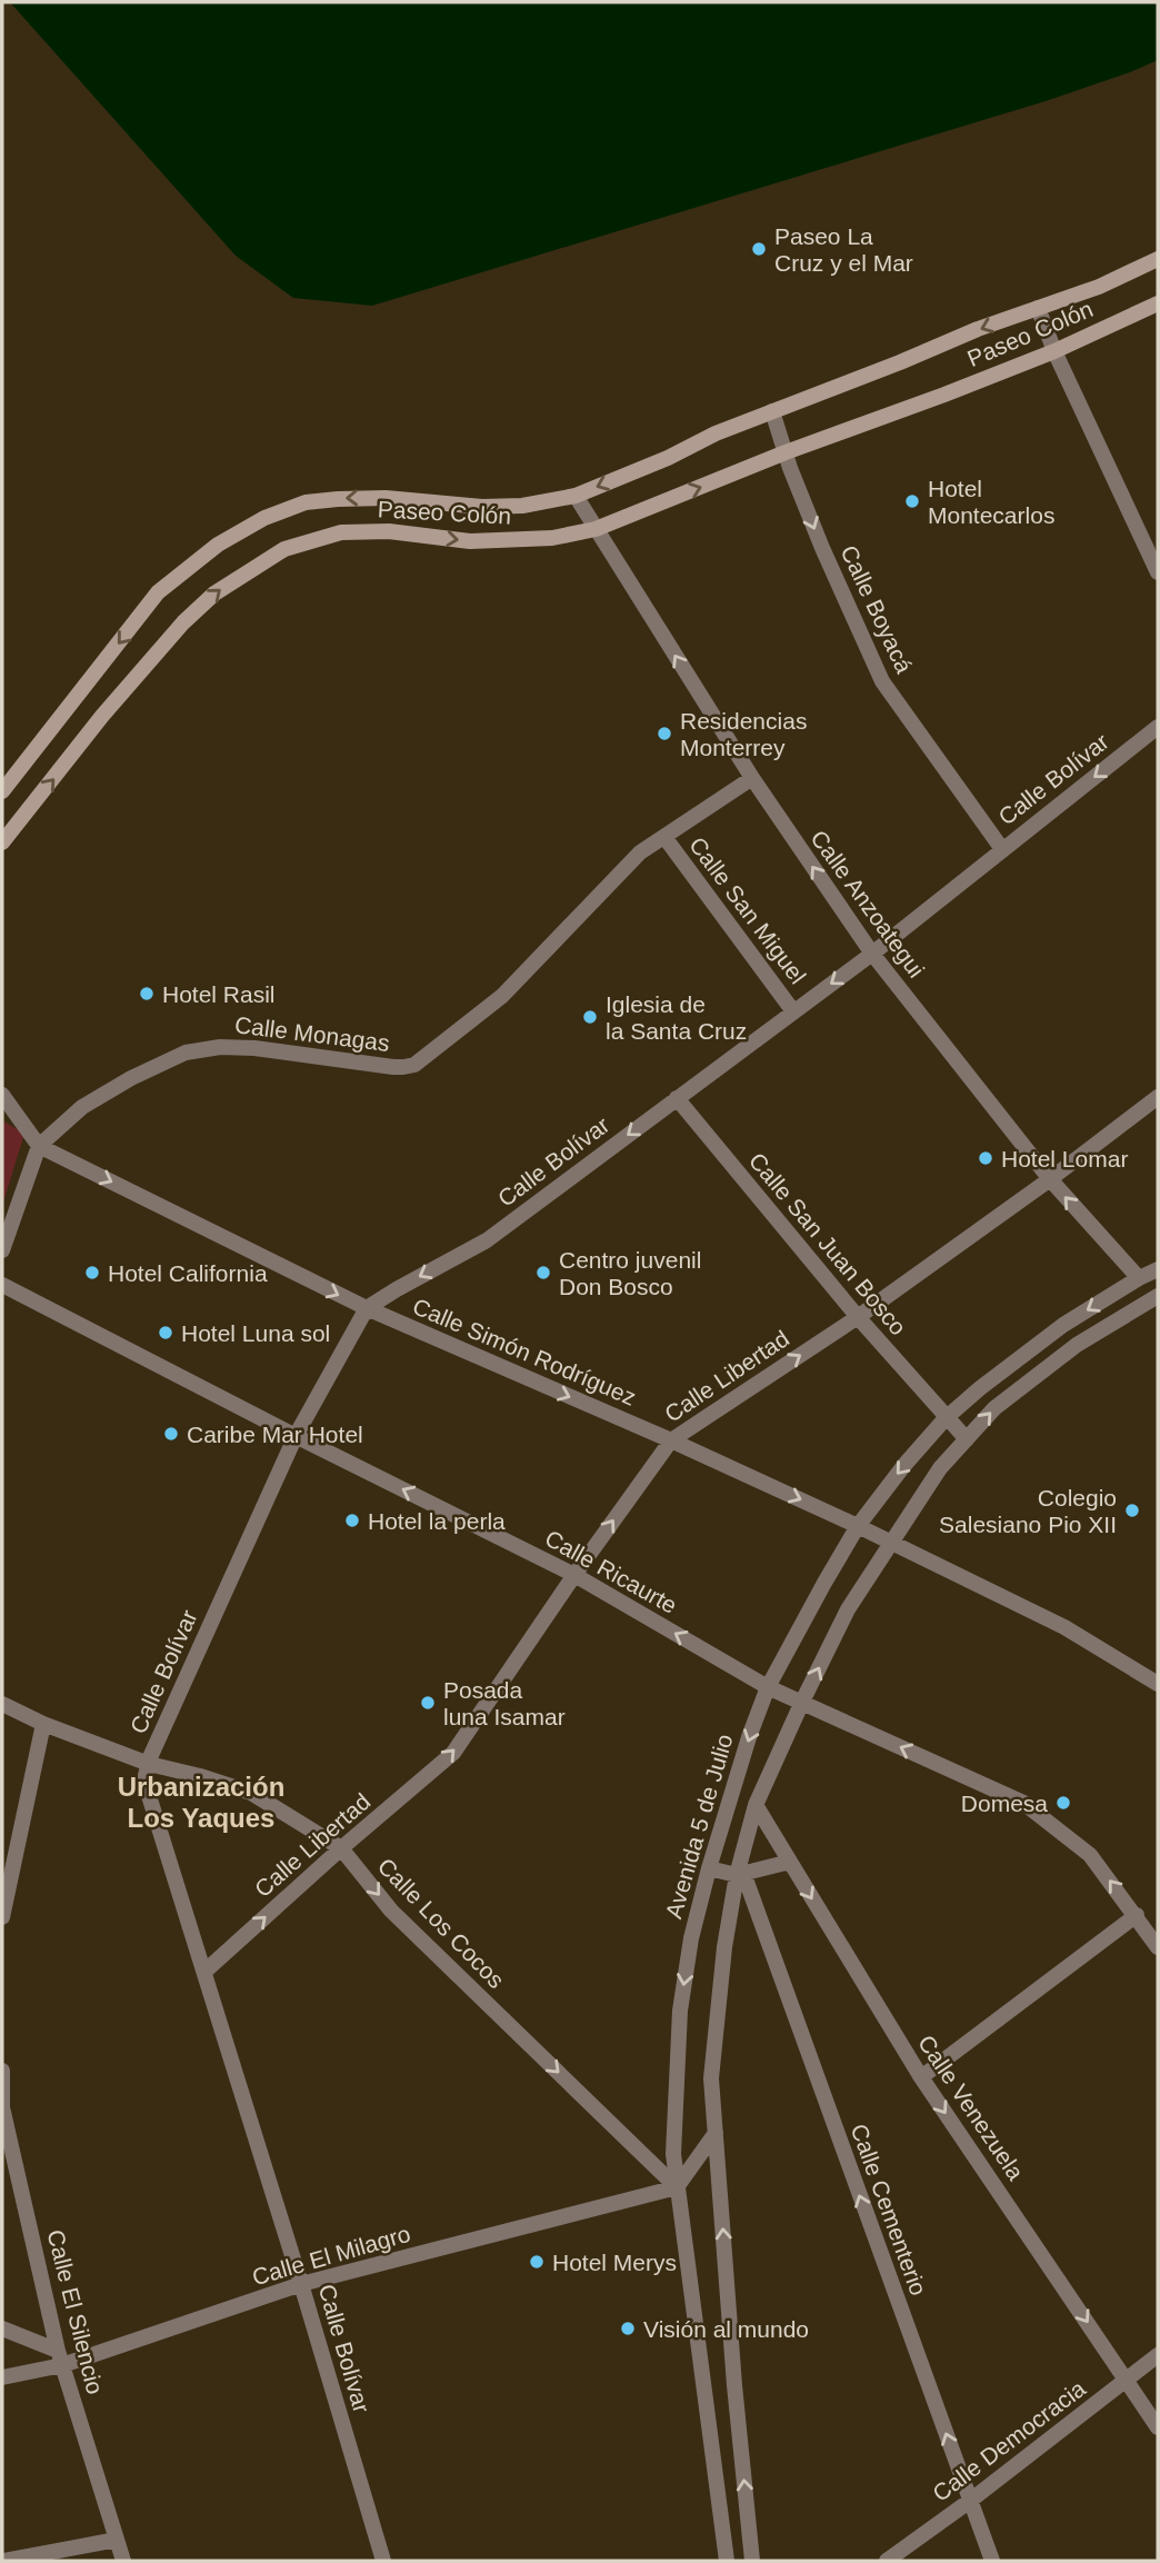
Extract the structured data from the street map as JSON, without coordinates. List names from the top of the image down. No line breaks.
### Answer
{"streets":{"street":["Paseo Colón","Calle Boyacá","Calle Bolívar","Calle Anzoategui","Calle San Miguel","Calle Monagas","Calle San Juan Bosco","Calle Simón Rodríguez","Calle Libertad","Calle Ricaurte","Avenida 5 de Julio","Calle Los Cocos","Calle Venezuela","Calle Cementerio","Calle El Milagro","Calle El Silencio","Calle Democracia"]},"crossings":[["Paseo Colón","Calle Boyacá"],["Paseo Colón","Calle Anzoategui"],["Calle Boyacá","Calle Bolívar"],["Calle Bolívar","Calle Anzoategui"],["Calle Bolívar","Calle San Miguel"],["Calle Bolívar","Calle San Juan Bosco"],["Calle Bolívar","Calle Simón Rodríguez"],["Calle Bolívar","Calle Libertad"],["Calle Bolívar","Calle Ricaurte"],["Calle Bolívar","Calle Los Cocos"],["Calle Bolívar","Calle El Milagro"],["Calle Anzoategui","Calle Monagas"],["Calle Anzoategui","Calle Libertad"],["Calle Anzoategui","Avenida 5 de Julio"],["Calle San Miguel","Calle Monagas"],["Calle Monagas","Calle Simón Rodríguez"],["Calle San Juan Bosco","Calle Libertad"],["Calle San Juan Bosco","Avenida 5 de Julio"],["Calle Simón Rodríguez","Calle Libertad"],["Calle Simón Rodríguez","Avenida 5 de Julio"],["Calle Libertad","Calle Ricaurte"],["Calle Libertad","Calle Los Cocos"],["Calle Ricaurte","Avenida 5 de Julio"],["Avenida 5 de Julio","Calle Los Cocos"],["Avenida 5 de Julio","Calle Venezuela"],["Avenida 5 de Julio","Calle Cementerio"],["Avenida 5 de Julio","Calle El Milagro"],["Calle Los Cocos","Calle El Milagro"],["Calle Venezuela","Calle Democracia"],["Calle Cementerio","Calle Democracia"],["Calle El Milagro","Calle El Silencio"]],"one_way":["Calle Boyacá","Calle Anzoategui","Calle Simón Rodríguez","Calle Libertad","Calle Ricaurte","Calle Los Cocos","Calle Venezuela","Calle Cementerio"],"districts":["Urbanización Los Yaques"],"places":["Paseo La Cruz y el Mar","Hotel Montecarlos","Residencias Monterrey","Hotel Rasil","Iglesia de la Santa Cruz","Hotel Lomar","Hotel California","Centro juvenil Don Bosco","Hotel Luna sol","Caribe Mar Hotel","Colegio Salesiano Pio XII","Hotel la perla","Posada luna Isamar","Domesa","Hotel Merys","Visión al mundo"]}
